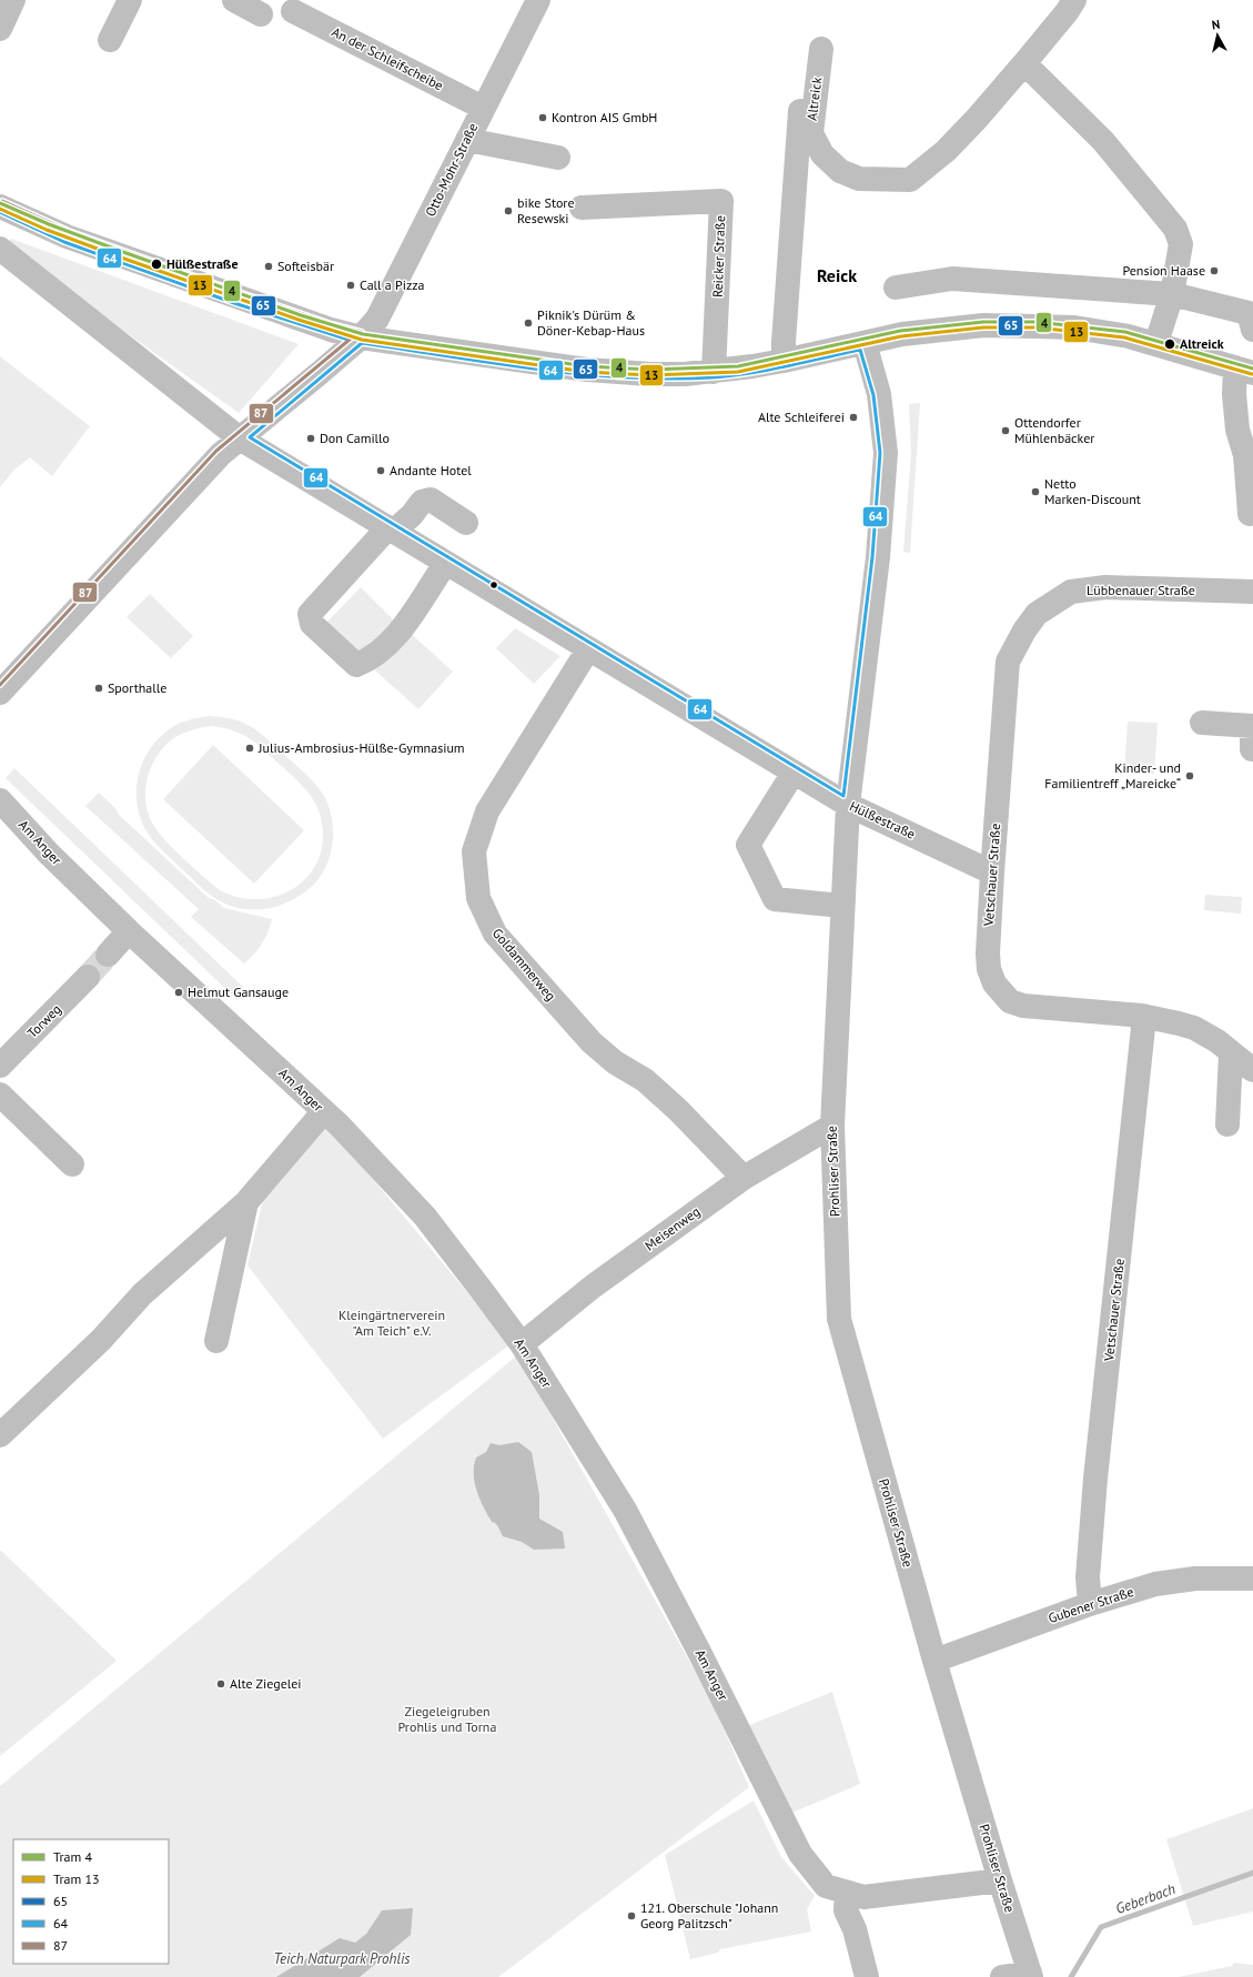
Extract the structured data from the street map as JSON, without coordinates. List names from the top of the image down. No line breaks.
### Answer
{"streets":{"street":["An der Schleifscheibe","Altreick","Otto-Mohr-Straße","Reicker Straße","Lübbenauer Straße","Hülßestraße","Am Anger","Vetschauer Straße","Goldammerweg","Torweg","Prohliser Straße","Meisenweg","Gubener Straße"]},"crossings":[["An der Schleifscheibe","Otto-Mohr-Straße"],["Otto-Mohr-Straße","Hülßestraße"],["Lübbenauer Straße","Vetschauer Straße"],["Hülßestraße","Vetschauer Straße"],["Hülßestraße","Goldammerweg"],["Hülßestraße","Prohliser Straße"],["Am Anger","Prohliser Straße"],["Am Anger","Meisenweg"],["Vetschauer Straße","Gubener Straße"],["Goldammerweg","Meisenweg"],["Prohliser Straße","Meisenweg"],["Prohliser Straße","Gubener Straße"]],"districts":["Reick"],"water":["Geberbach","Teich Naturpark Prohlis"],"parks":["Kleingärtnerverein \"Am Teich\" e.V.","Ziegeleigruben Prohlis und Torna"],"places":["Kontron AIS GmbH","bike Store Resewski","Hülßestraße","Softeisbär","Pension Haase","Call a Pizza","Piknik's Dürüm & Döner-Kebap-Haus","Altreick","Alte Schleiferei","Ottendorfer Mühlenbäcker","Don Camillo","Andante Hotel","Netto Marken-Discount","Sporthalle","Julius-Ambrosius-Hülße-Gymnasium","Kinder- und Familientreff „Mareicke“","Helmut Gansauge","Alte Ziegelei","121. Oberschule \"Johann Georg Palitzsch\""],"lines":["transit line 87","tram line 4","transit line 65","tram line 13","transit line 64"],"legend":["Tram 4","Tram 13","65","64","87"],"north":"top"}
